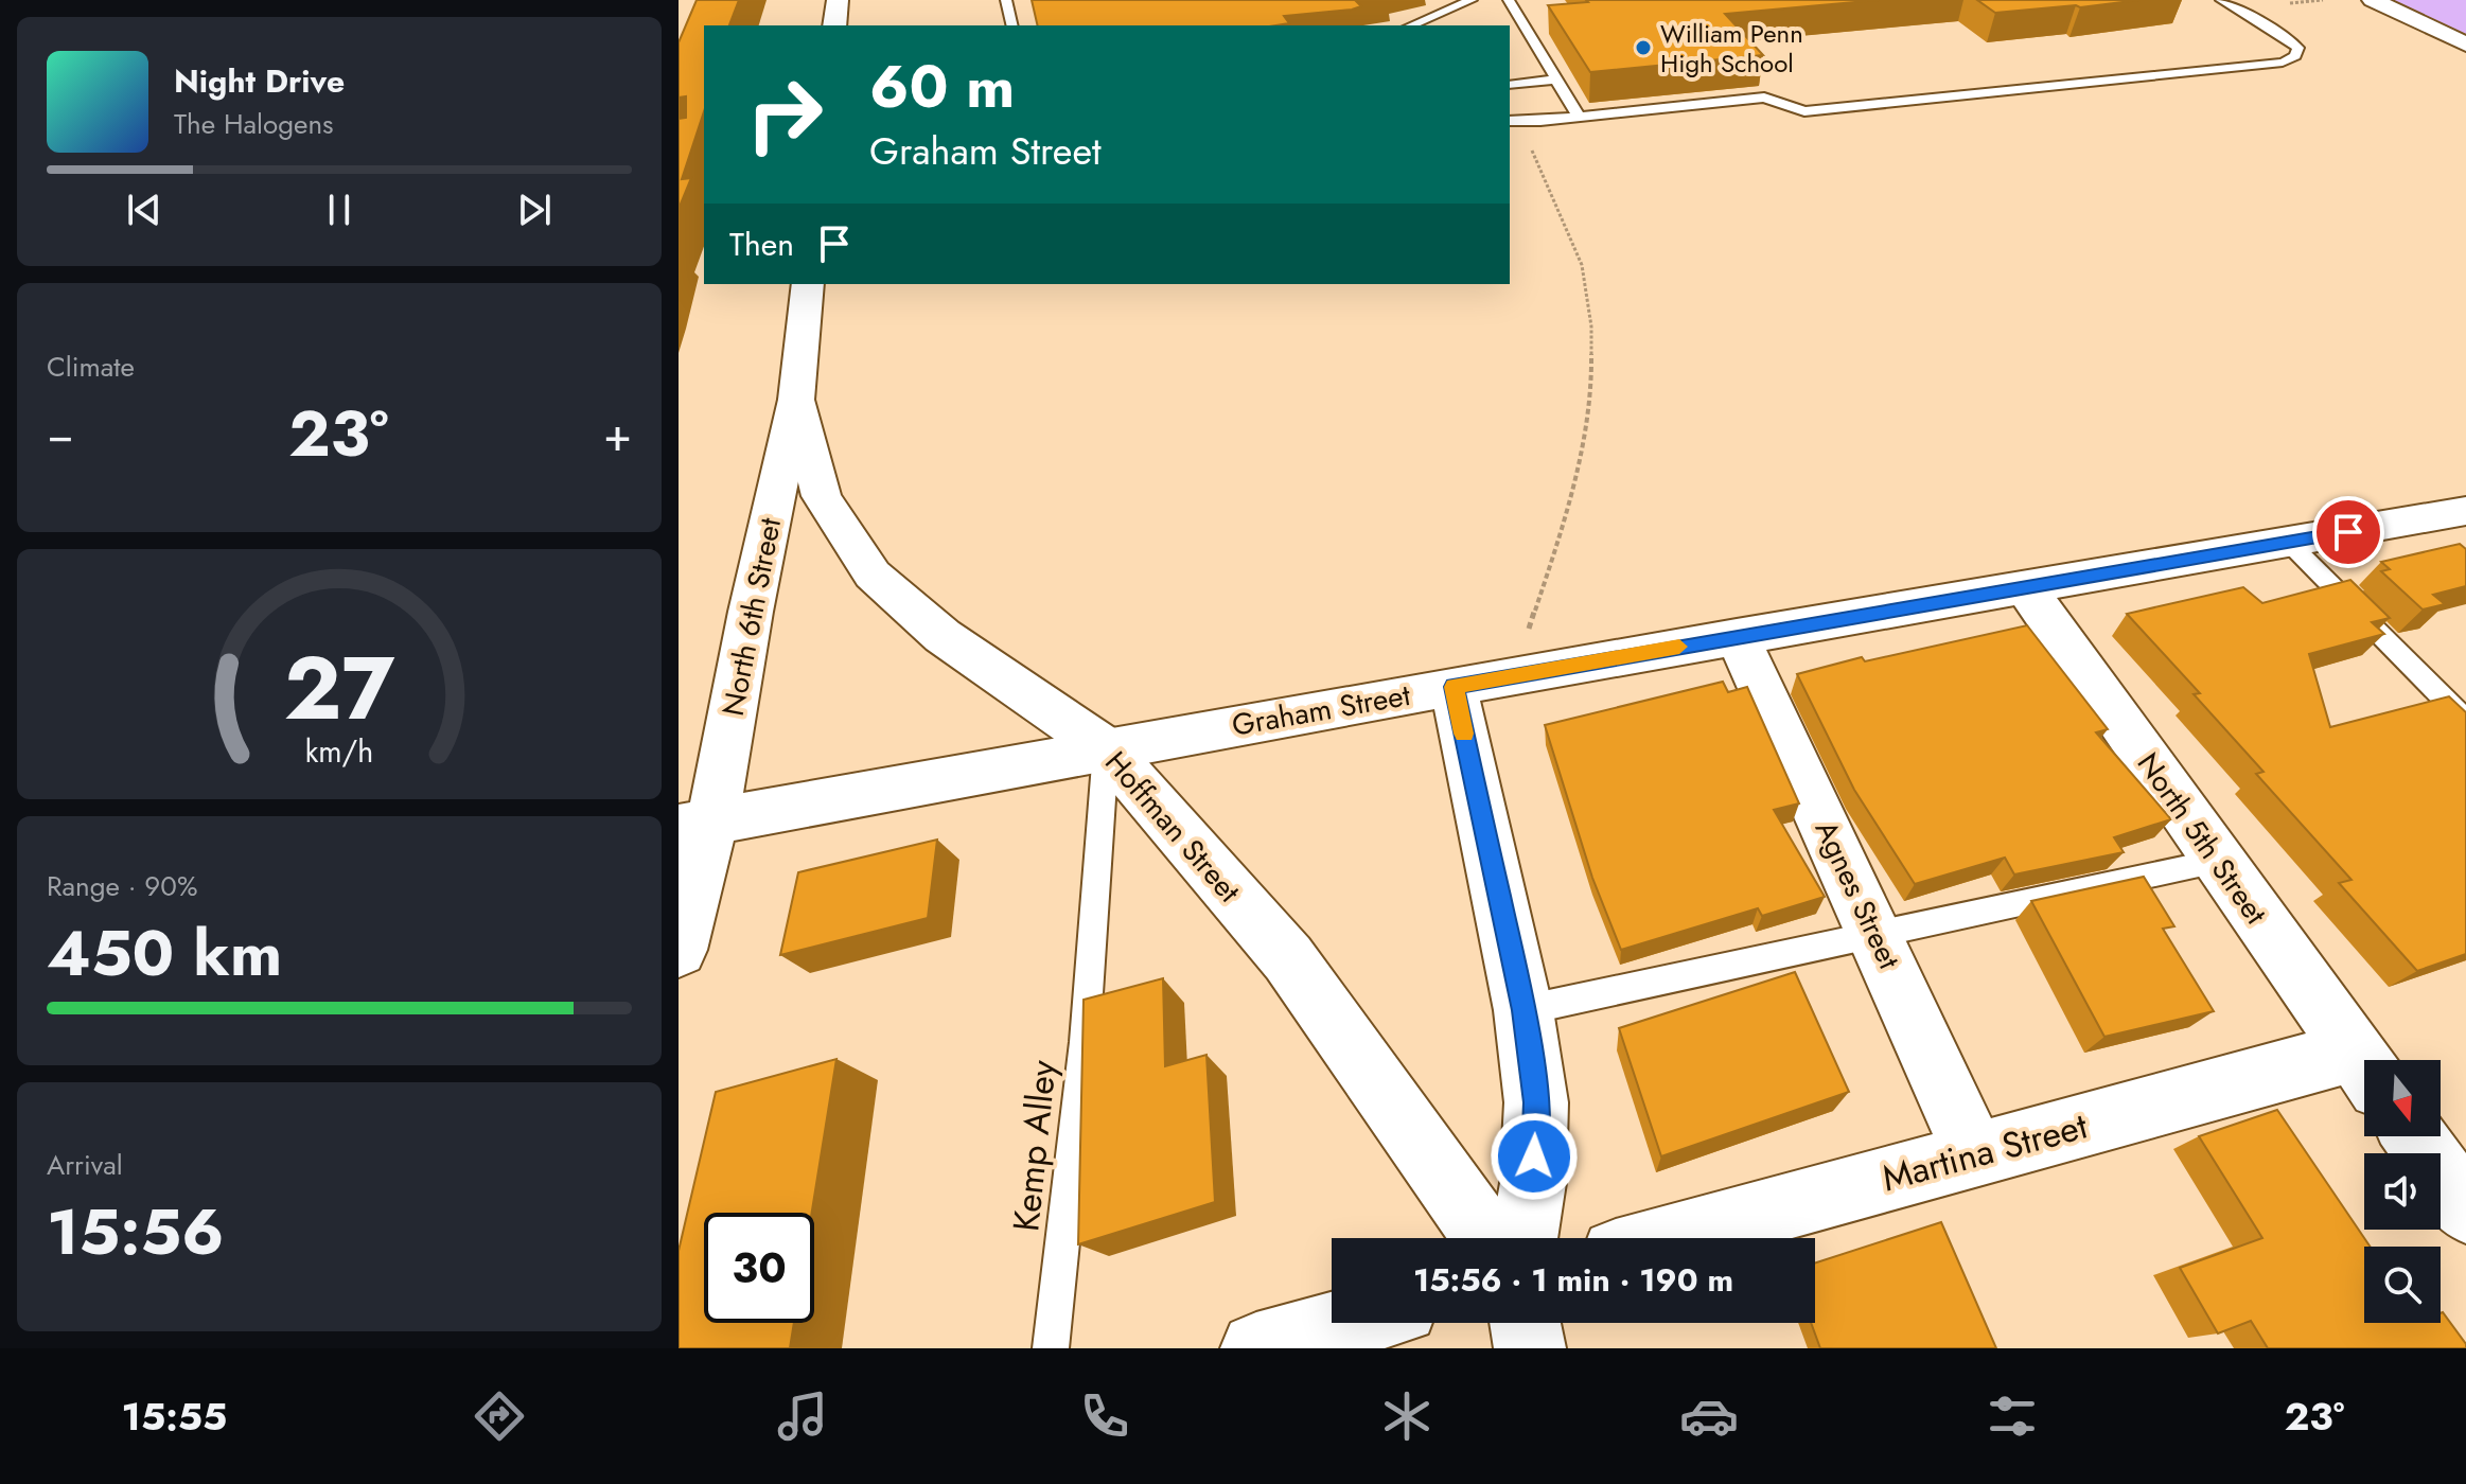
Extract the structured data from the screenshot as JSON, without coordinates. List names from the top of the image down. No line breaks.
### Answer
{"streets":{"street":["North 6th Street","Graham Street","Hoffman Street","North 5th Street","Agnes Street","Martina Street"],"lane":["Kemp Alley"]},"crossings":[["North 6th Street","Graham Street"],["North 6th Street","Hoffman Street"],["Graham Street","Hoffman Street"],["Graham Street","North 5th Street"],["Graham Street","Agnes Street"],["Graham Street","Kemp Alley"],["Hoffman Street","Kemp Alley"],["Agnes Street","Martina Street"]],"places":["William Penn High School"],"north":"bottom","page":{"turn":["60 m","Graham Street"],"song":["Night Drive","The Halogens"],"then":"Then","tile":["Climate",["Range · 90%","450 km"],["Arrival","15:56"]],"heat":["−","23°","+"],"limit":"30","trip":"15:56 · 1 min · 190 m","tabs":["15:55","23°"],"gauge":["27","km/h"]}}
